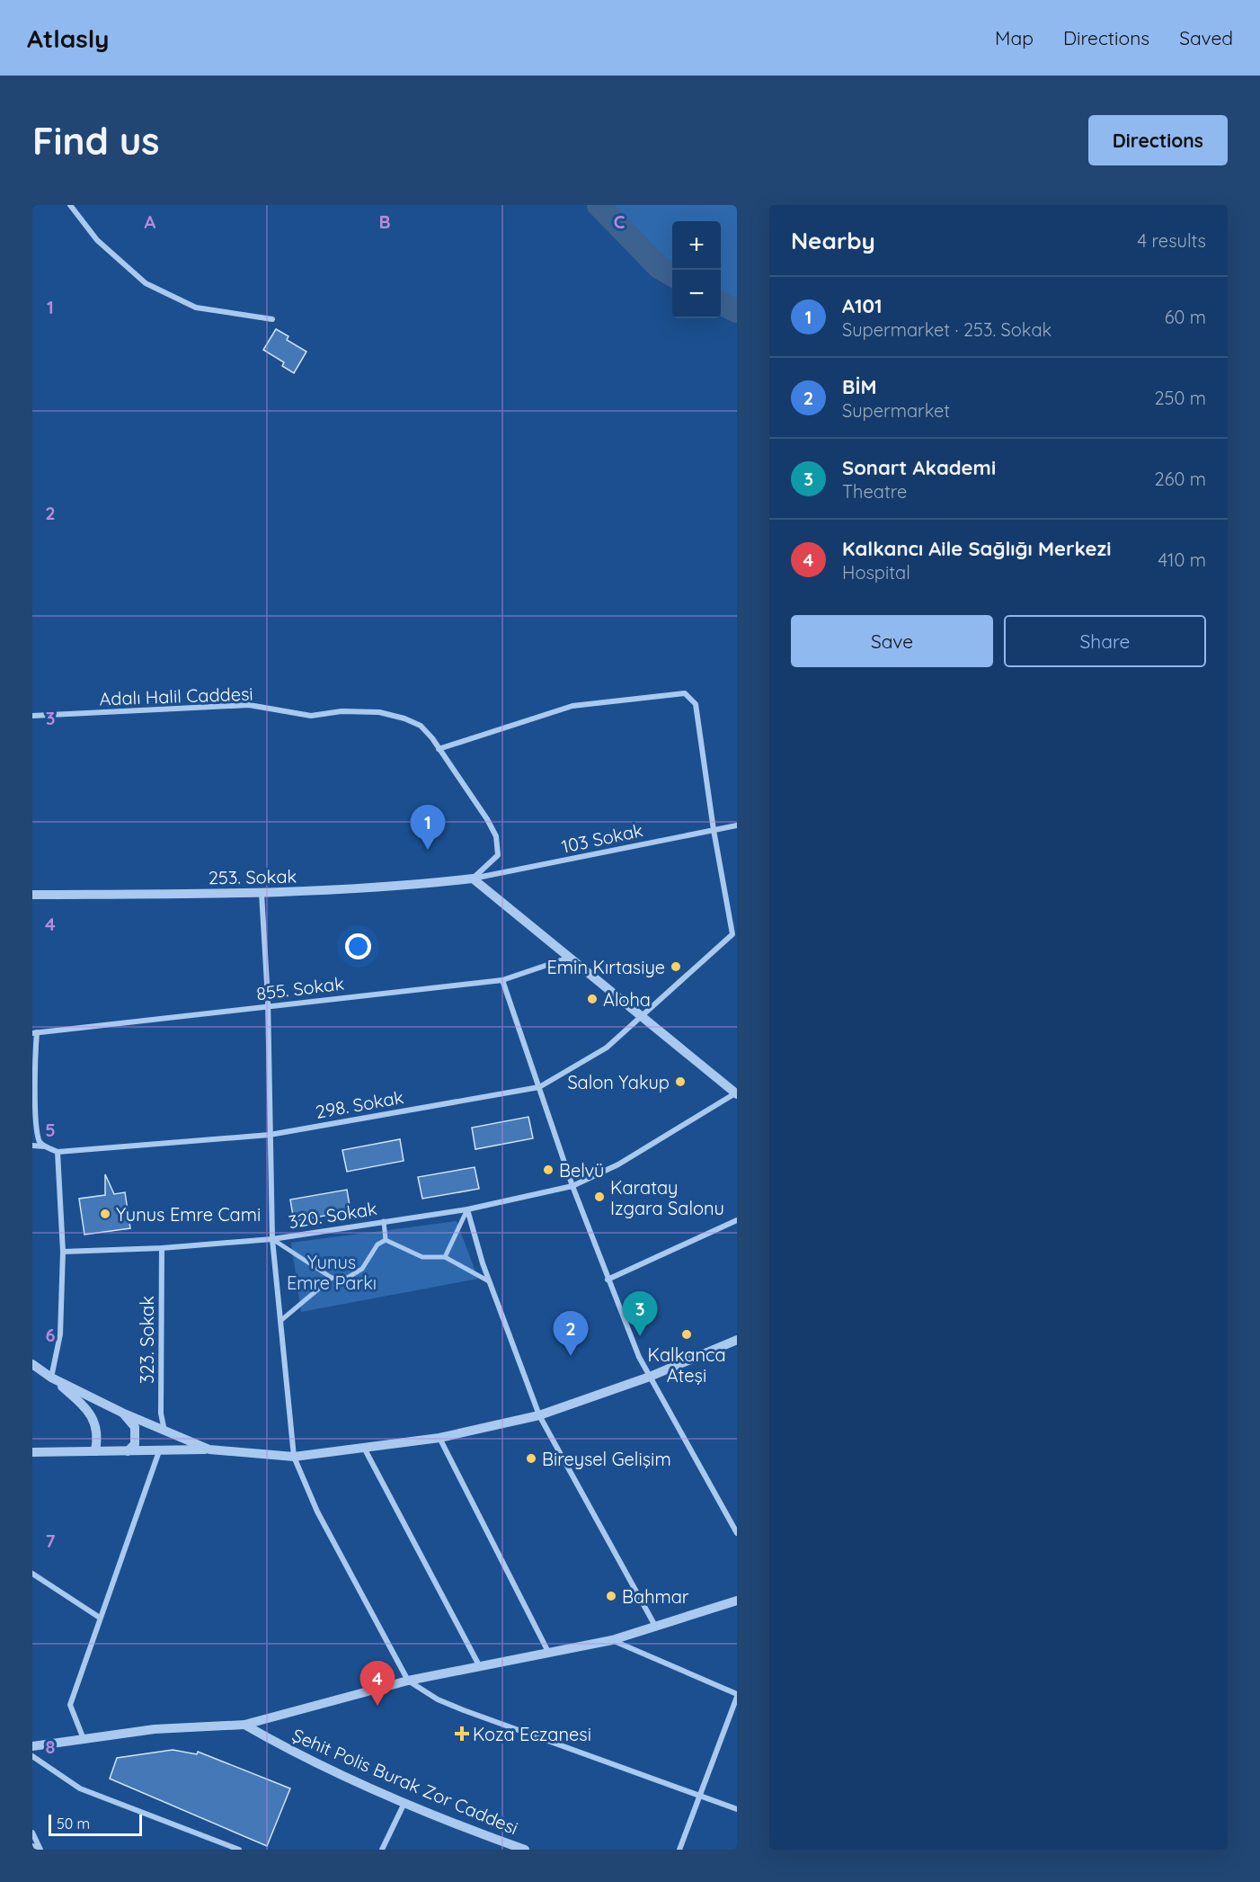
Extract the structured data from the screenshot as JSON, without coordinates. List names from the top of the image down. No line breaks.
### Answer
{"streets":{"street":["Adalı Halil Caddesi","103 Sokak","253. Sokak","855. Sokak","298. Sokak","320. Sokak","323. Sokak","Şehit Polis Burak Zor Caddesi"]},"crossings":[["Adalı Halil Caddesi","103 Sokak"],["Adalı Halil Caddesi","253. Sokak"],["103 Sokak","253. Sokak"],["103 Sokak","298. Sokak"],["320. Sokak","323. Sokak"]],"parks":["Yunus Emre Parkı"],"places":{"other":["Emin Kırtasiye","Aloha","Salon Yakup","Belvü","Karatay Izgara Salonu","Yunus Emre Cami","Kalkanca Ateşi","Bireysel Gelişim","Bahmar"],"health":["Koza Eczanesi"]},"scale_bar":"50 m","page":{"header":"Atlasly","nav":["Map","Directions","Saved"],"buttons":["Directions",["Save","Share"]],"title":"Find us","heading":["Nearby","4 results"],"map_buttons":["+","−"],"list":[{"mark":"1","name":"A101","note":"Supermarket · 253. Sokak","value":"60 m"},{"mark":"2","name":"BİM","note":"Supermarket","value":"250 m"},{"mark":"3","name":"Sonart Akademi","note":"Theatre","value":"260 m"},{"mark":"4","name":"Kalkancı Aile Sağlığı Merkezi","note":"Hospital","value":"410 m"}],"pins":["1","3","2","4"],"scale":"50 m"},"grid":{"columns":["A","B","C"],"rows":["1","2","3","4","5","6","7","8"]}}
